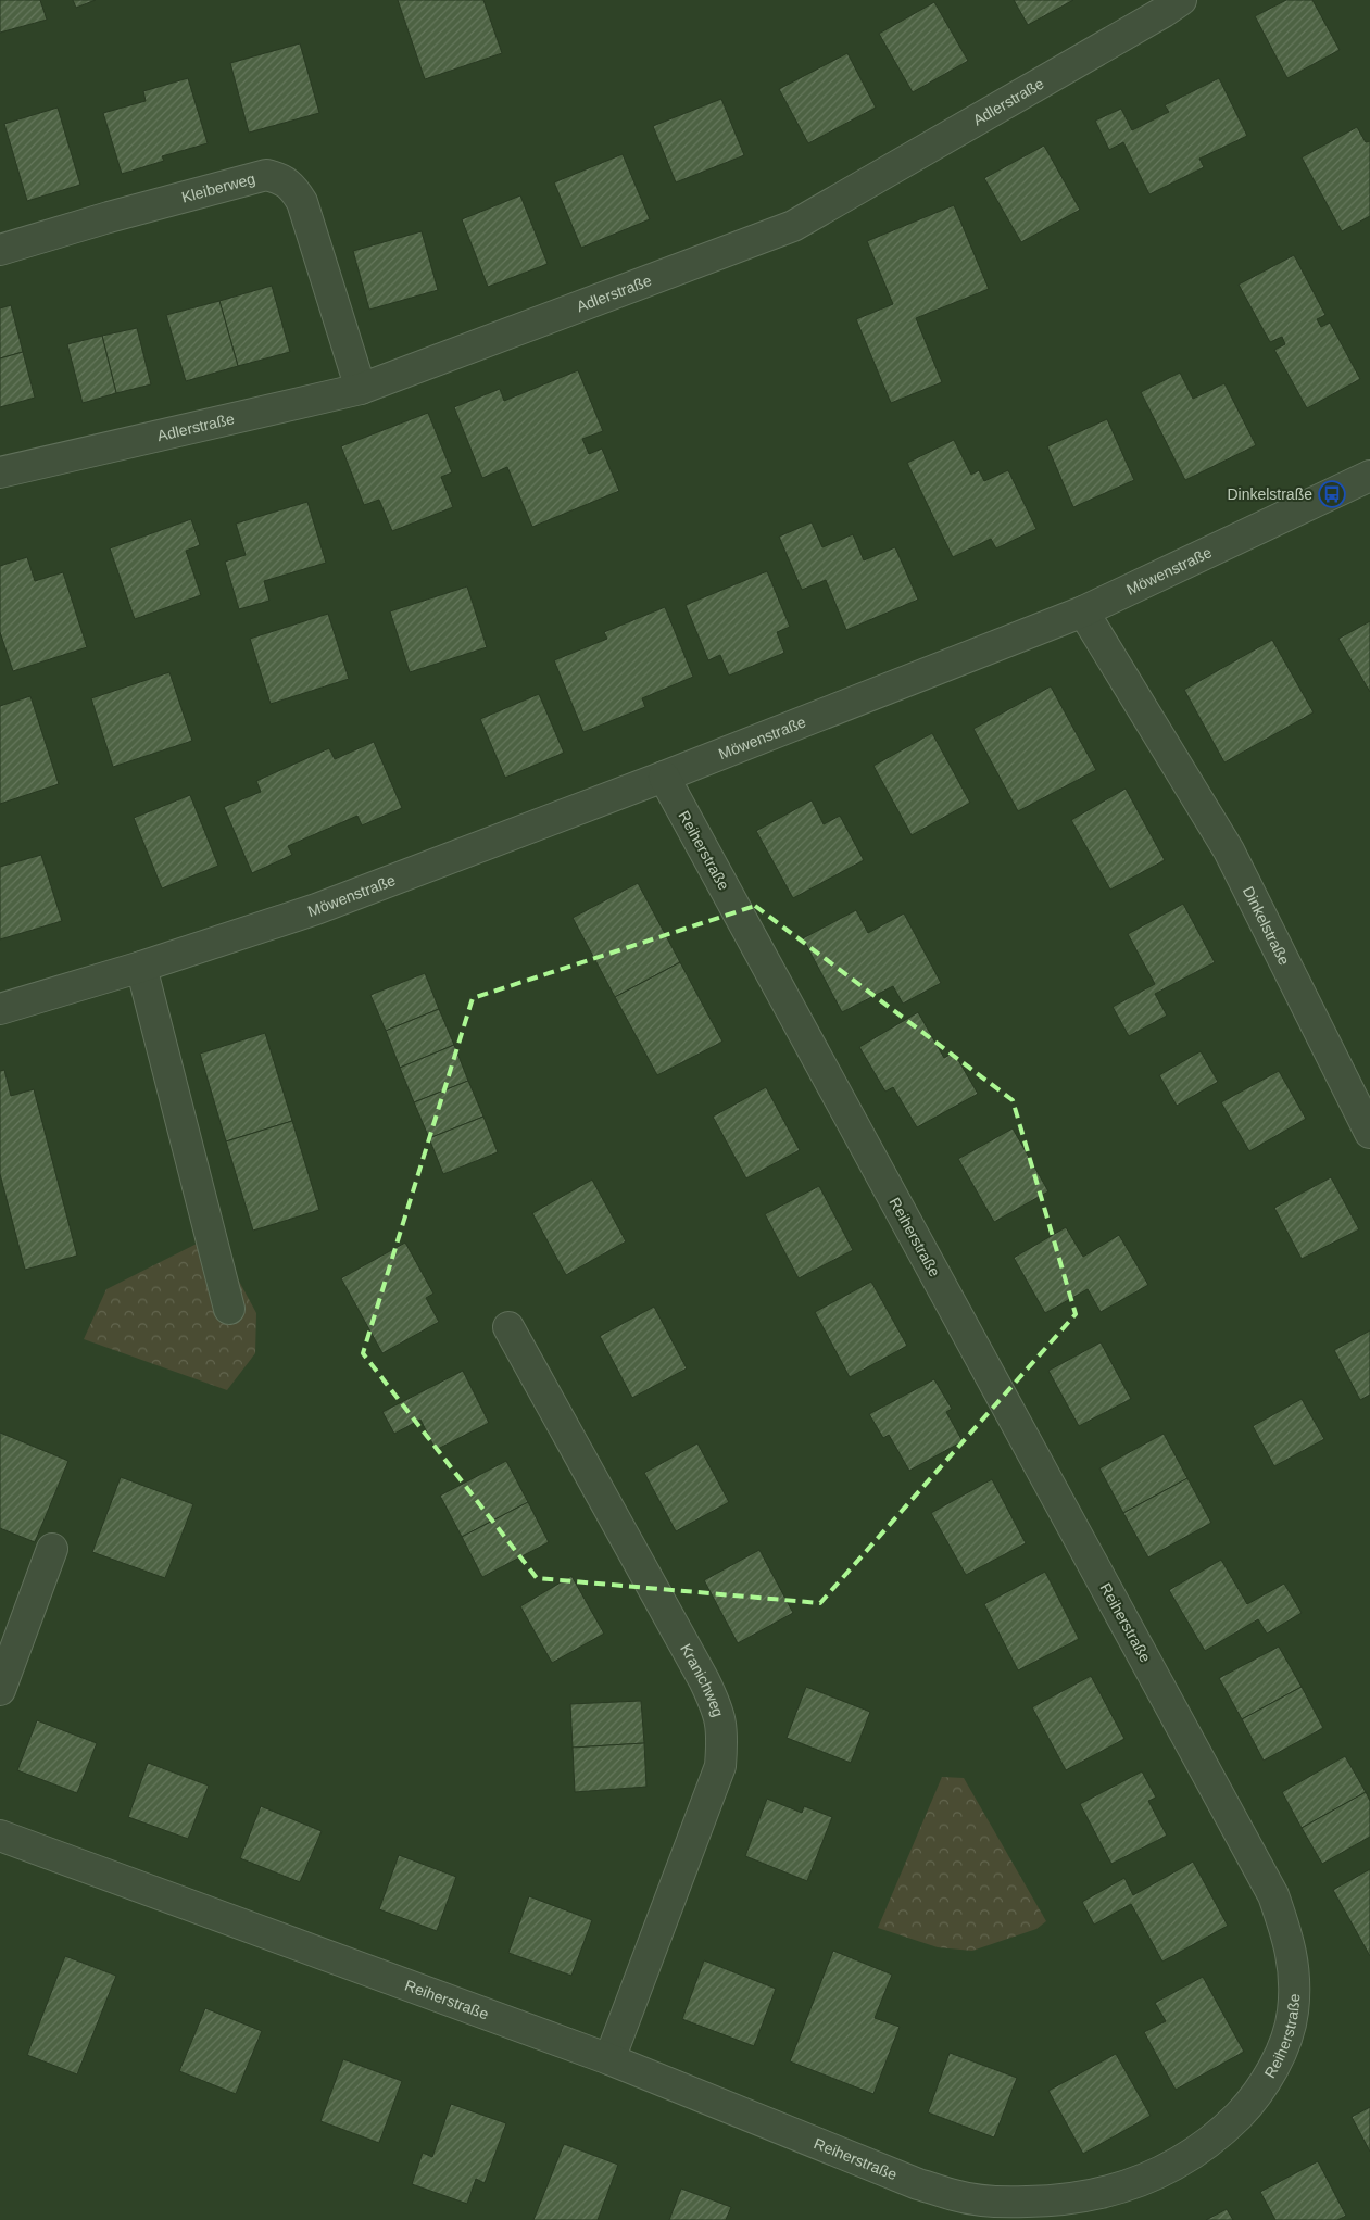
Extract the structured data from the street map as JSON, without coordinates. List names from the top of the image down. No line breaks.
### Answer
{"streets":{"street":["Adlerstraße","Kleiberweg","Möwenstraße","Reiherstraße","Dinkelstraße","Kranichweg"]},"crossings":[["Adlerstraße","Kleiberweg"],["Möwenstraße","Reiherstraße"],["Möwenstraße","Dinkelstraße"],["Reiherstraße","Kranichweg"]],"places":{"bus stop":["Dinkelstraße"]}}
